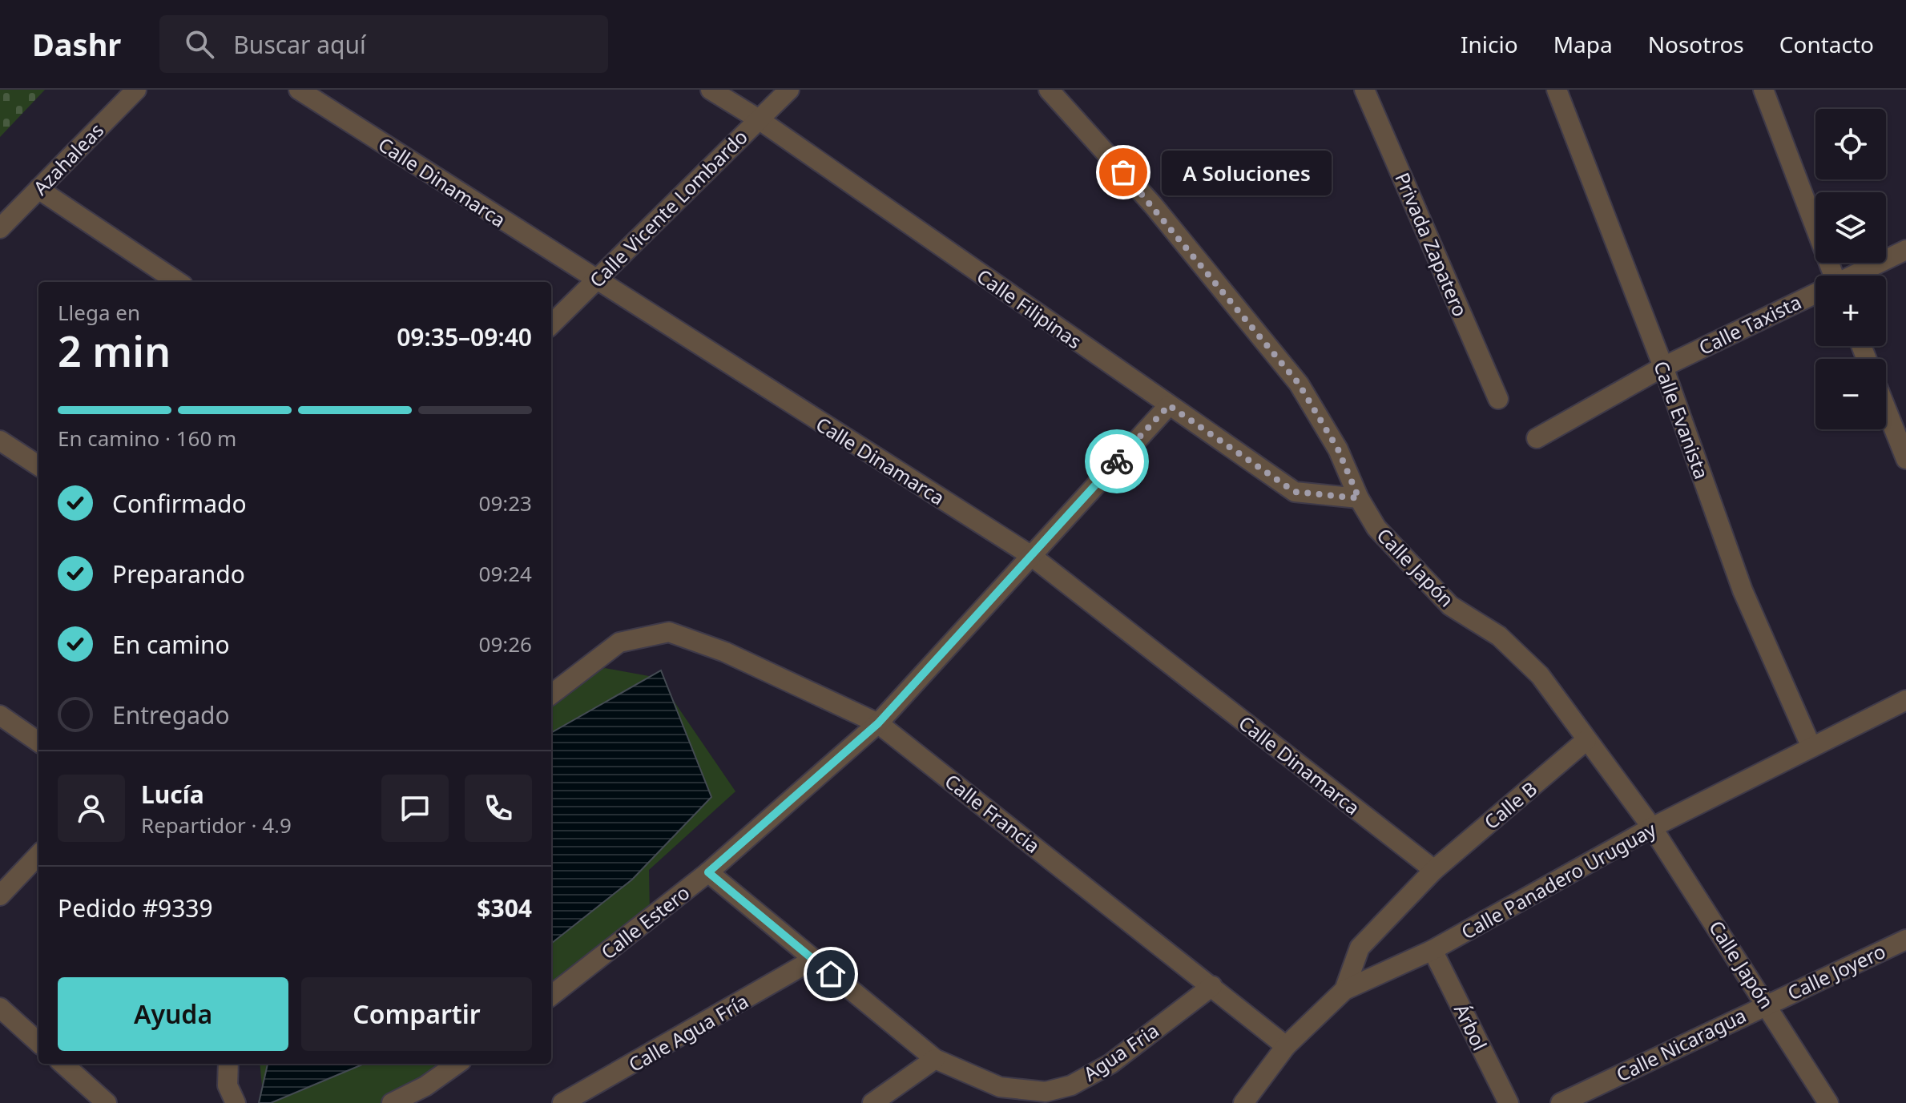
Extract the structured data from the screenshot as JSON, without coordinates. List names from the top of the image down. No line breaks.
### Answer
{"streets":{"street":["Azahaleas","Calle Dinamarca","Calle Vicente Lombardo","Privada Zapatero","Calle Filipinas","Calle Taxista","Calle Evanista","Calle Japón","Calle B","Calle Francia","Calle Panadero Uruguay","Calle Estero","Calle Joyero","Árbol","Calle Agua Fría","Calle Nicaragua","Agua Fria"]},"crossings":[["Calle Dinamarca","Calle Vicente Lombardo"],["Calle Dinamarca","Calle B"],["Calle Dinamarca","Calle Estero"],["Calle Vicente Lombardo","Calle Filipinas"],["Calle Filipinas","Calle Japón"],["Calle Filipinas","Calle Estero"],["Calle Taxista","Calle Evanista"],["Calle Evanista","Calle Panadero Uruguay"],["Calle Japón","Calle B"],["Calle Japón","Calle Panadero Uruguay"],["Calle Japón","Calle Joyero"],["Calle Japón","Calle Nicaragua"],["Calle B","Calle Panadero Uruguay"],["Calle Francia","Calle Panadero Uruguay"],["Calle Francia","Calle Estero"],["Calle Francia","Agua Fria"],["Calle Panadero Uruguay","Árbol"],["Calle Estero","Agua Fria"],["Calle Joyero","Calle Nicaragua"],["Calle Agua Fría","Agua Fria"]],"places":["A Soluciones"],"page":{"header":"Dashr","search":"Buscar aquí","nav":["Inicio","Mapa","Nosotros","Contacto"],"map_buttons":["+","−"],"bubble":"A Soluciones","heading":["2 min","Llega en","09:35–09:40"],"panel":["Lucía","Repartidor · 4.9","Pedido #9339","$304"],"bar":"En camino · 160 m","list":[["Confirmado","09:23"],["Preparando","09:24"],["En camino","09:26"],"Entregado"],"buttons":["Ayuda","Compartir"]}}
